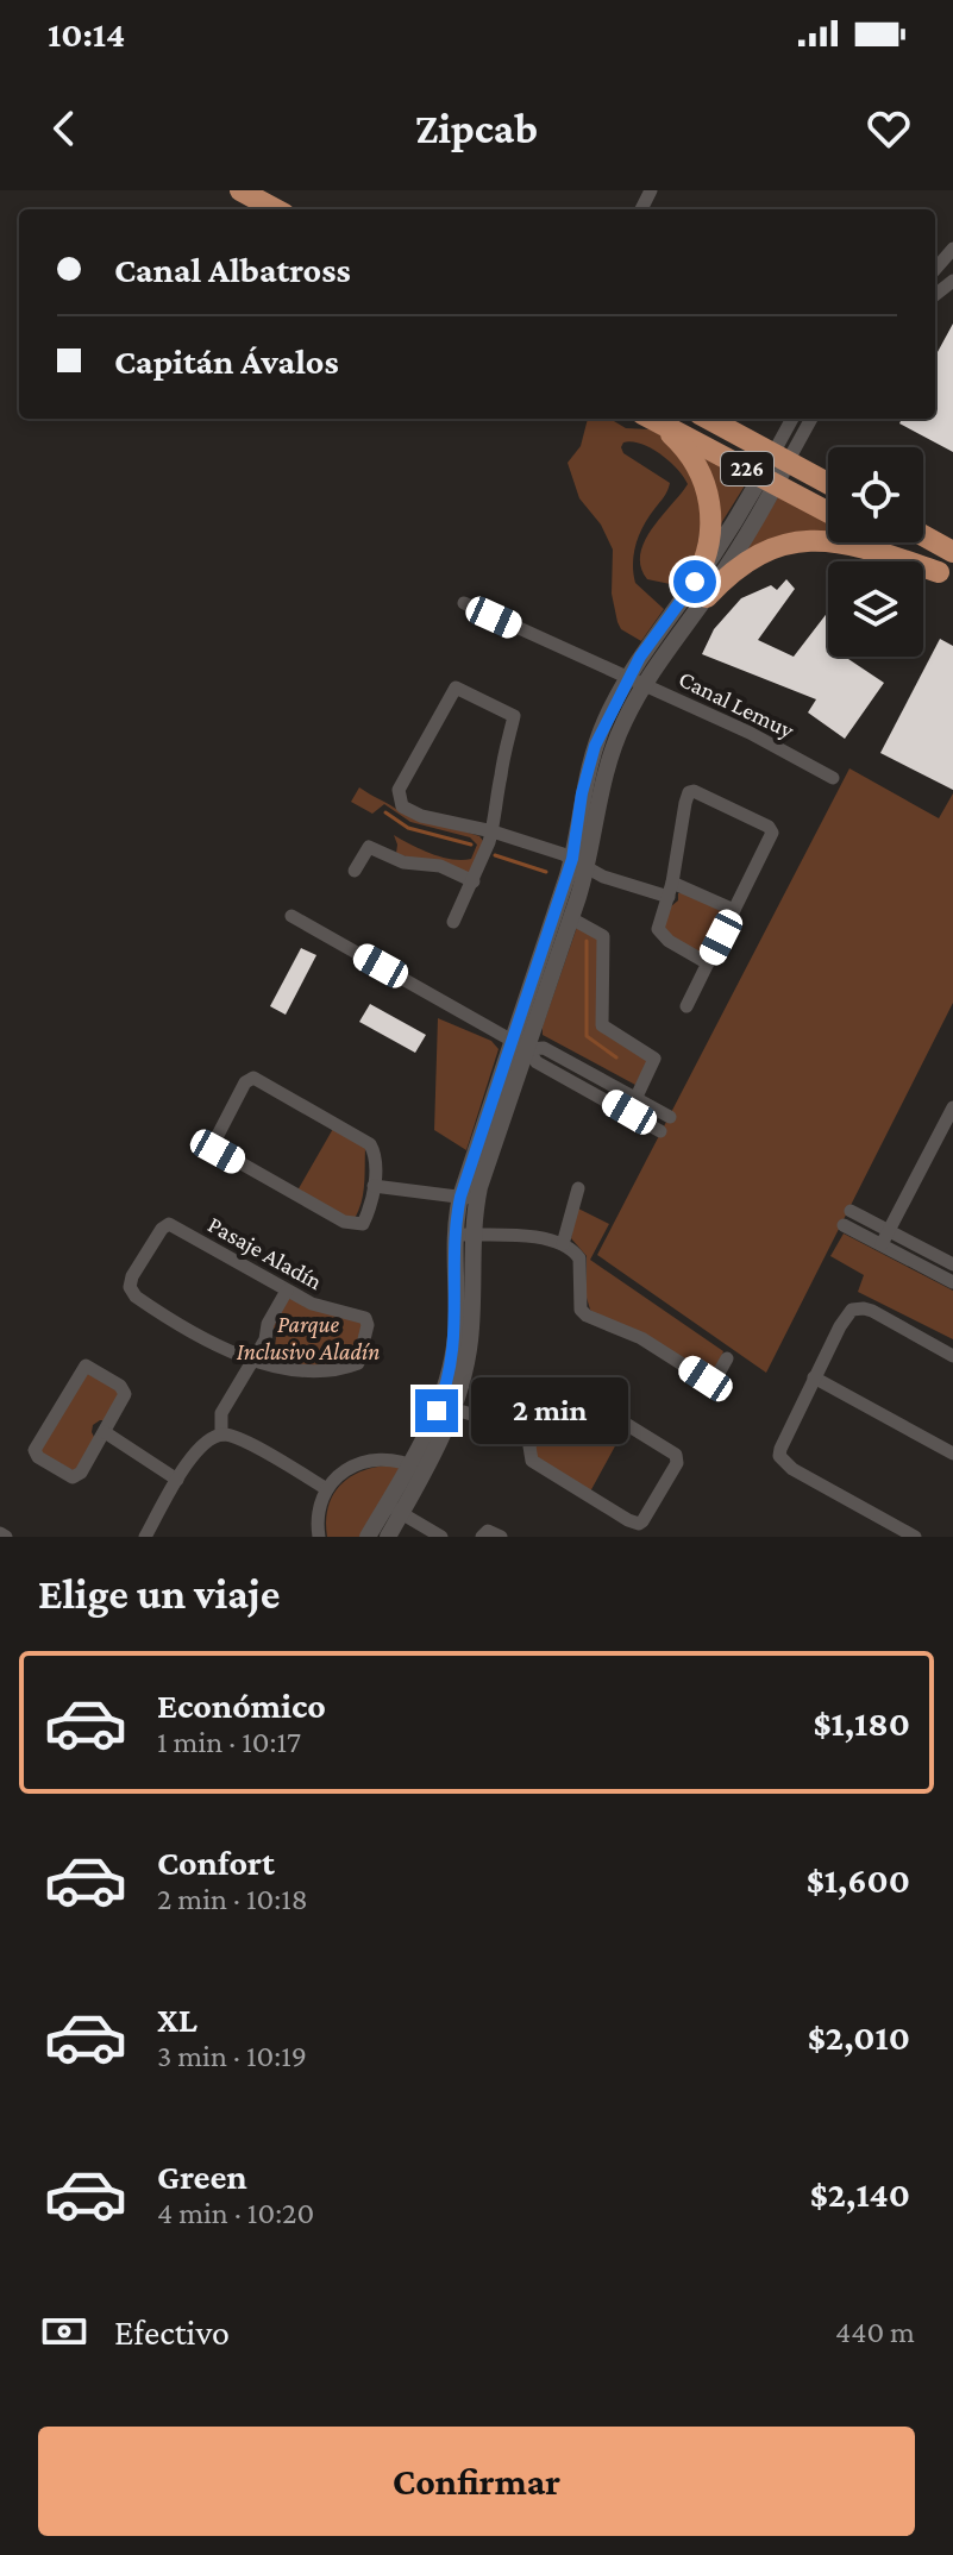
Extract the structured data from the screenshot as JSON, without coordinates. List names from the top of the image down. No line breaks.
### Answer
{"streets":{"main road":["226"],"street":["Canal Lemuy","Pasaje Aladín"]},"parks":["Parque Inclusivo Aladín"],"page":{"status":"10:14","header":"Zipcab","banner":["Canal Albatross","Capitán Ávalos"],"bubble":"2 min","heading":"Elige un viaje","list":[{"name":"Económico","note":"1 min · 10:17","value":"$1,180"},{"name":"Confort","note":"2 min · 10:18","value":"$1,600"},{"name":"XL","note":"3 min · 10:19","value":"$2,010"},{"name":"Green","note":"4 min · 10:20","value":"$2,140"}],"pay":["Efectivo","440 m"],"buttons":"Confirmar"}}
